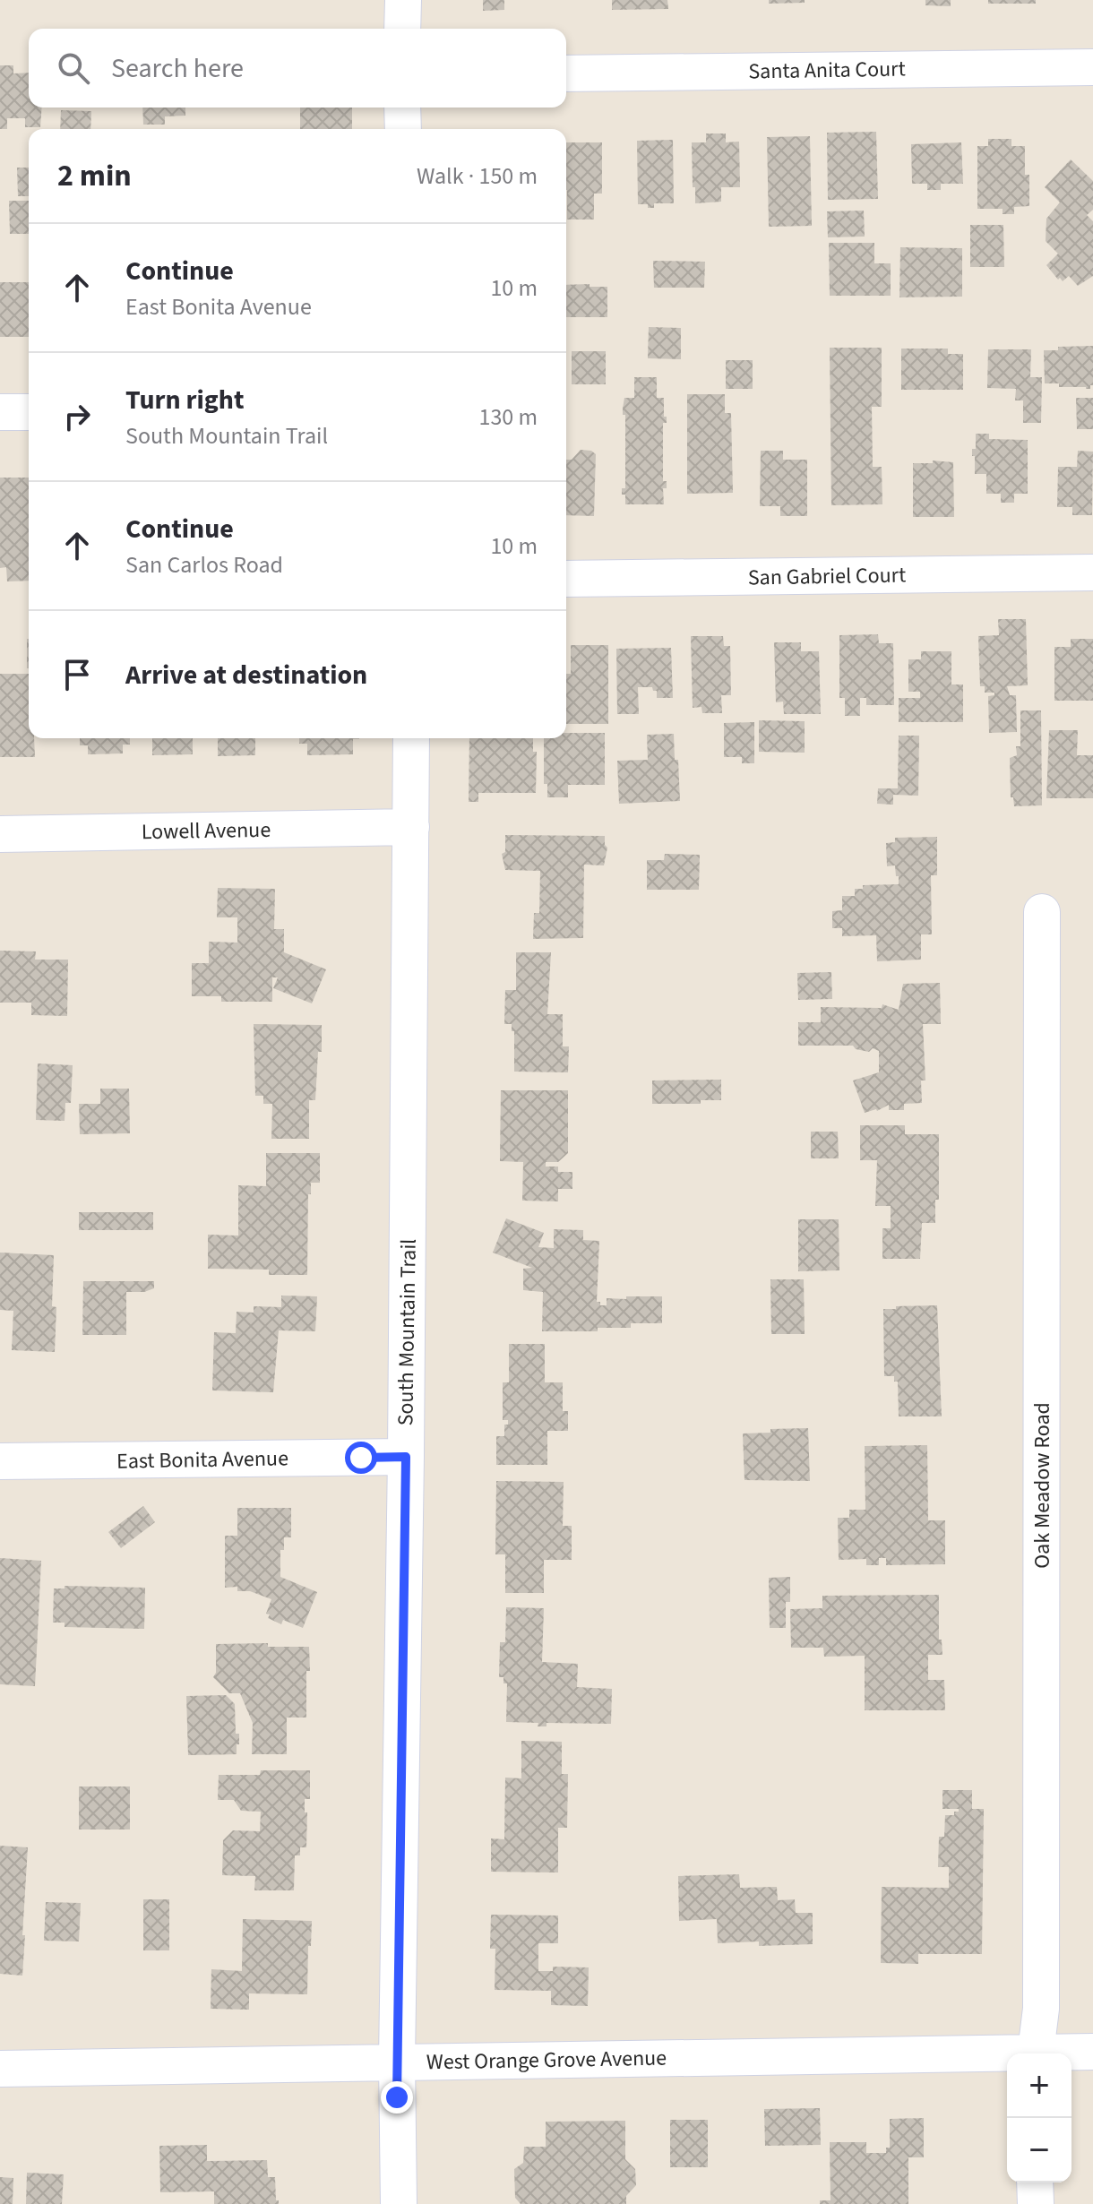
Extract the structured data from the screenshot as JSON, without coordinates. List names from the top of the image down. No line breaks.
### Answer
{"streets":{"street":["Santa Anita Court","San Gabriel Court","Lowell Avenue","South Mountain Trail","East Bonita Avenue","Oak Meadow Road","West Orange Grove Avenue"]},"crossings":[["Lowell Avenue","South Mountain Trail"],["South Mountain Trail","East Bonita Avenue"],["South Mountain Trail","West Orange Grove Avenue"]],"page":{"search":"Search here","heading":["2 min","Walk · 150 m"],"list":[["Continue","East Bonita Avenue","10 m"],["Turn right","South Mountain Trail","130 m"],["Continue","San Carlos Road","10 m"],"Arrive at destination"],"map_buttons":["+","−"]}}
